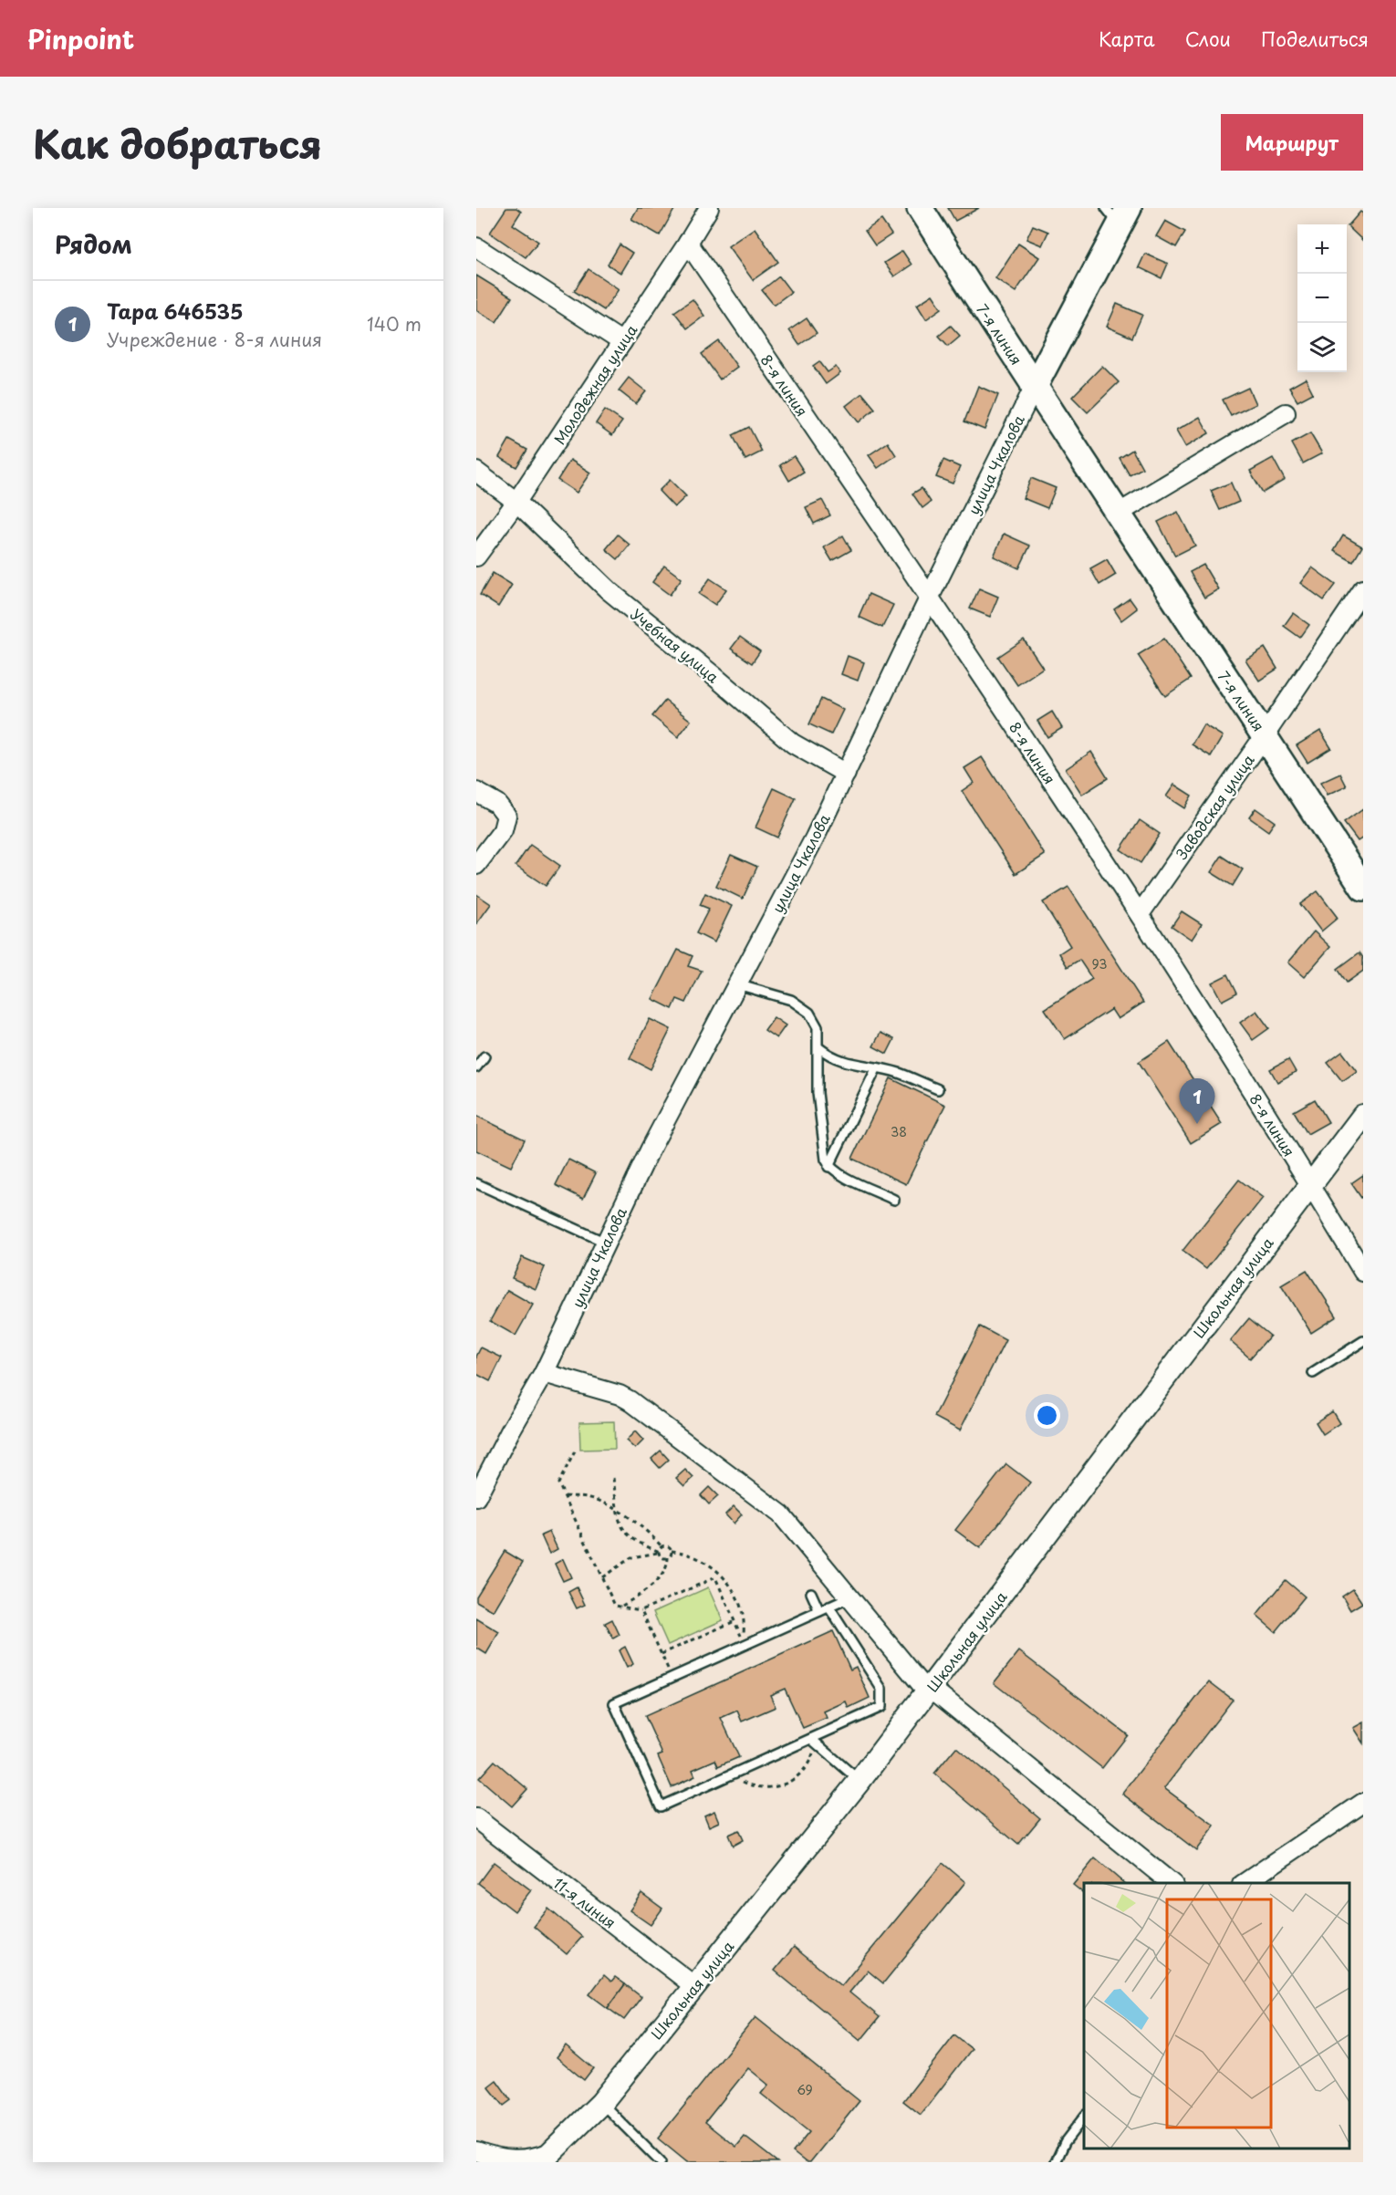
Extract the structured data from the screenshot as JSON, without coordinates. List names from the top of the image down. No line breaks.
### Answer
{"streets":{"main road":["7-я линия","улица Чкалова"],"street":["Молодежная улица","8-я линия","Учебная улица","Заводская улица","Школьная улица","11-я линия"]},"crossings":[["7-я линия","улица Чкалова"],["7-я линия","Заводская улица"],["Молодежная улица","8-я линия"],["Молодежная улица","Учебная улица"],["8-я линия","улица Чкалова"],["8-я линия","Заводская улица"],["8-я линия","Школьная улица"],["улица Чкалова","Учебная улица"],["Школьная улица","11-я линия"]],"house_numbers":["93","38","69"],"page":{"header":"Pinpoint","nav":["Карта","Слои","Поделиться"],"title":"Как добраться","buttons":"Маршрут","heading":"Рядом","map_buttons":["+","−"],"list":[{"mark":"1","name":"Тара 646535","note":"Учреждение · 8-я линия","value":"140 m"}],"pins":"1"}}
